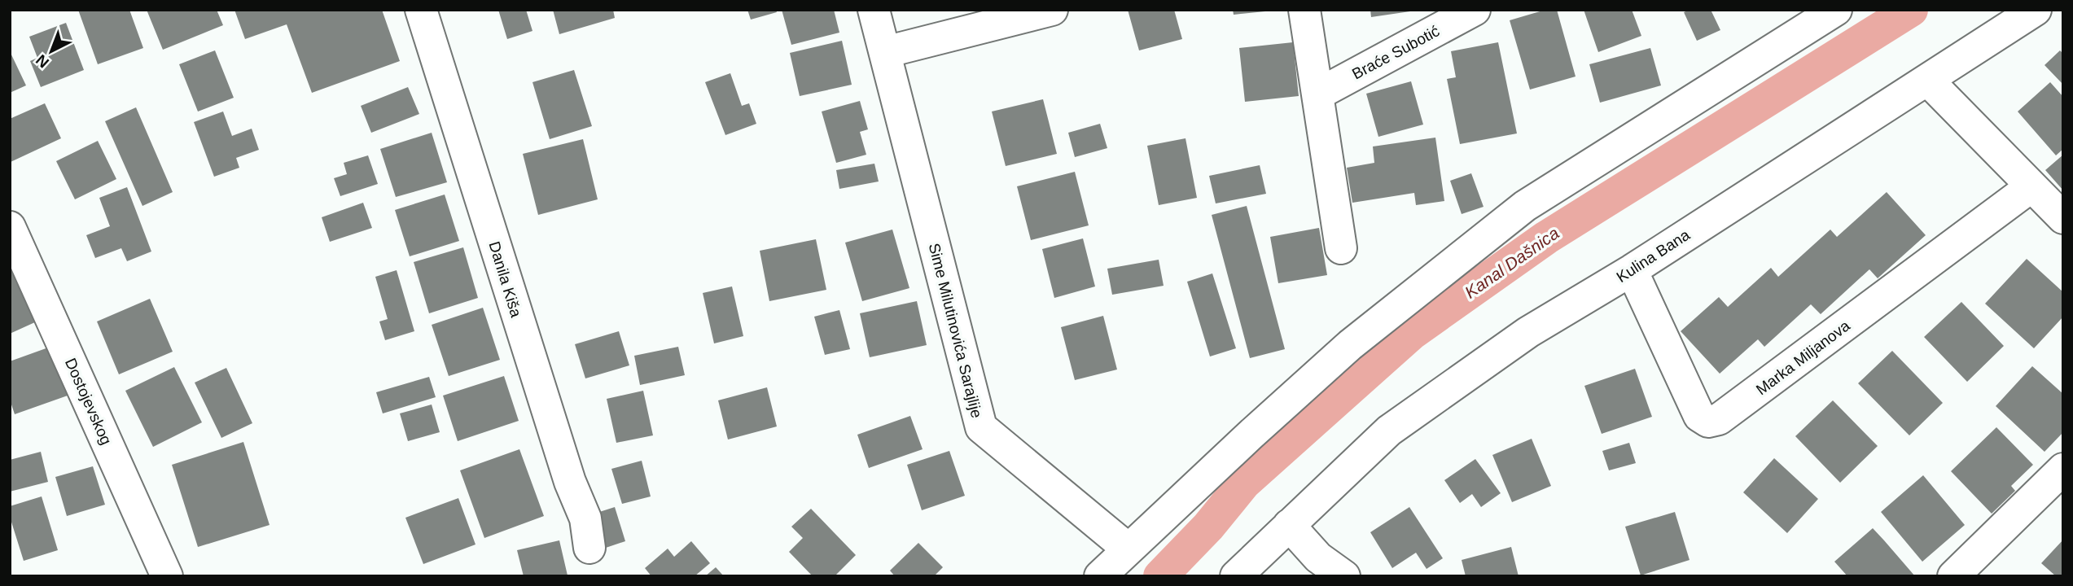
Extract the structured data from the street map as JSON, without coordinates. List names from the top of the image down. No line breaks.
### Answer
{"streets":{"street":["Braće Subotić","Kulina Bana","Danila Kiša","Sime Milutinovića Sarajlije","Marka Miljanova","Dostojevskog"]},"crossings":[["Kulina Bana","Marka Miljanova"]],"water":["Kanal Dašnica"],"north":"bottom left"}
